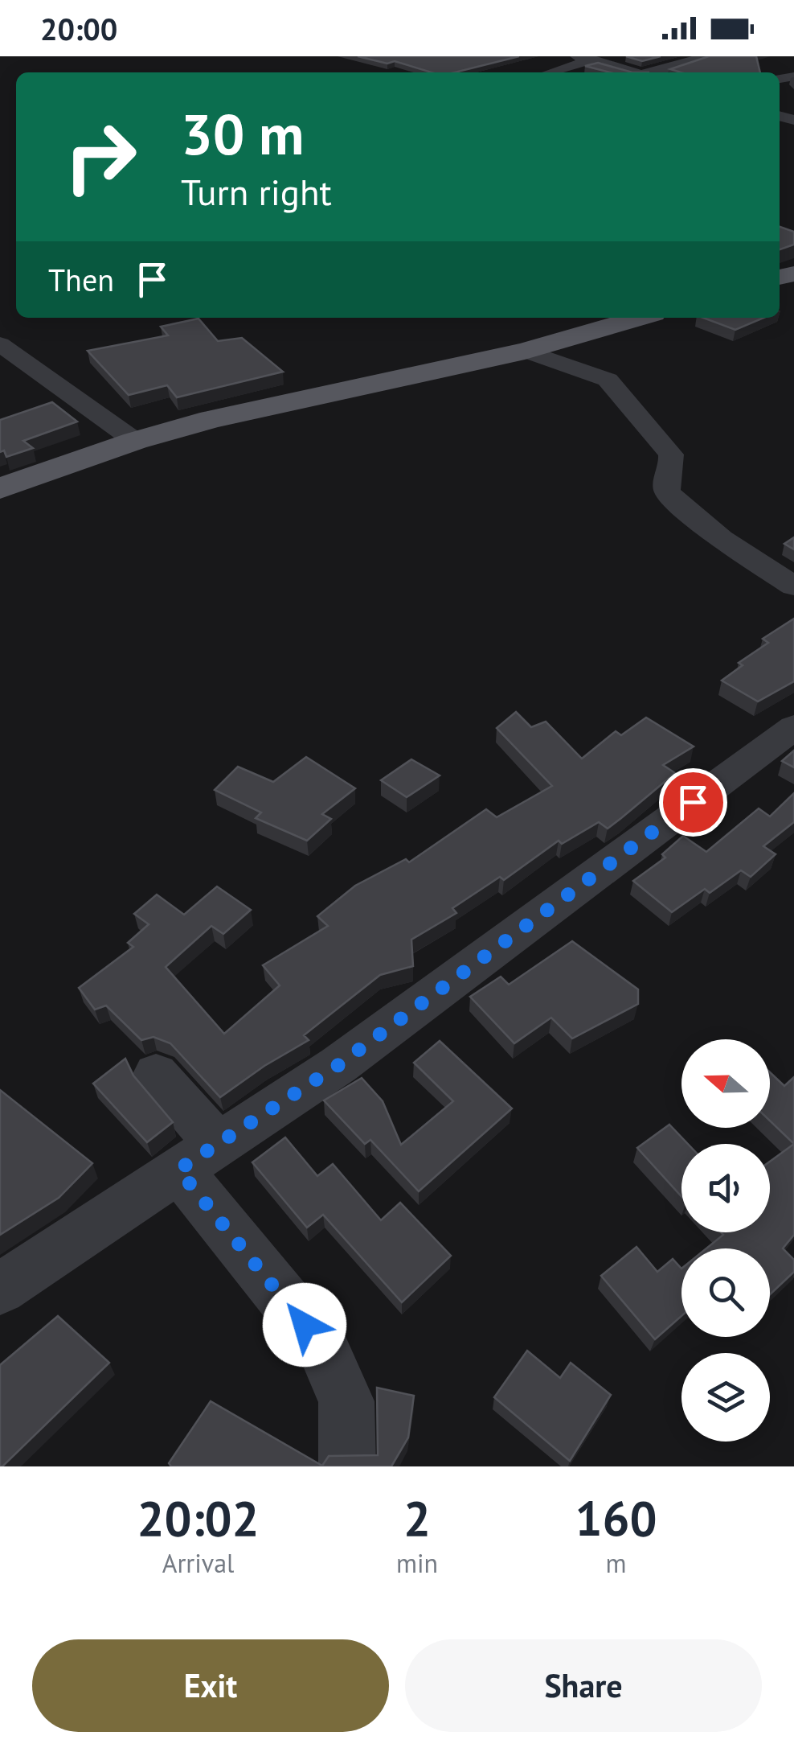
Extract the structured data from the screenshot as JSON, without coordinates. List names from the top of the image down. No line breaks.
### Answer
{"north":"left","page":{"status":"20:00","turn":["30 m","Turn right"],"then":"Then","eta":["20:02","Arrival","2","min","160","m"],"buttons":["Exit","Share"]}}
